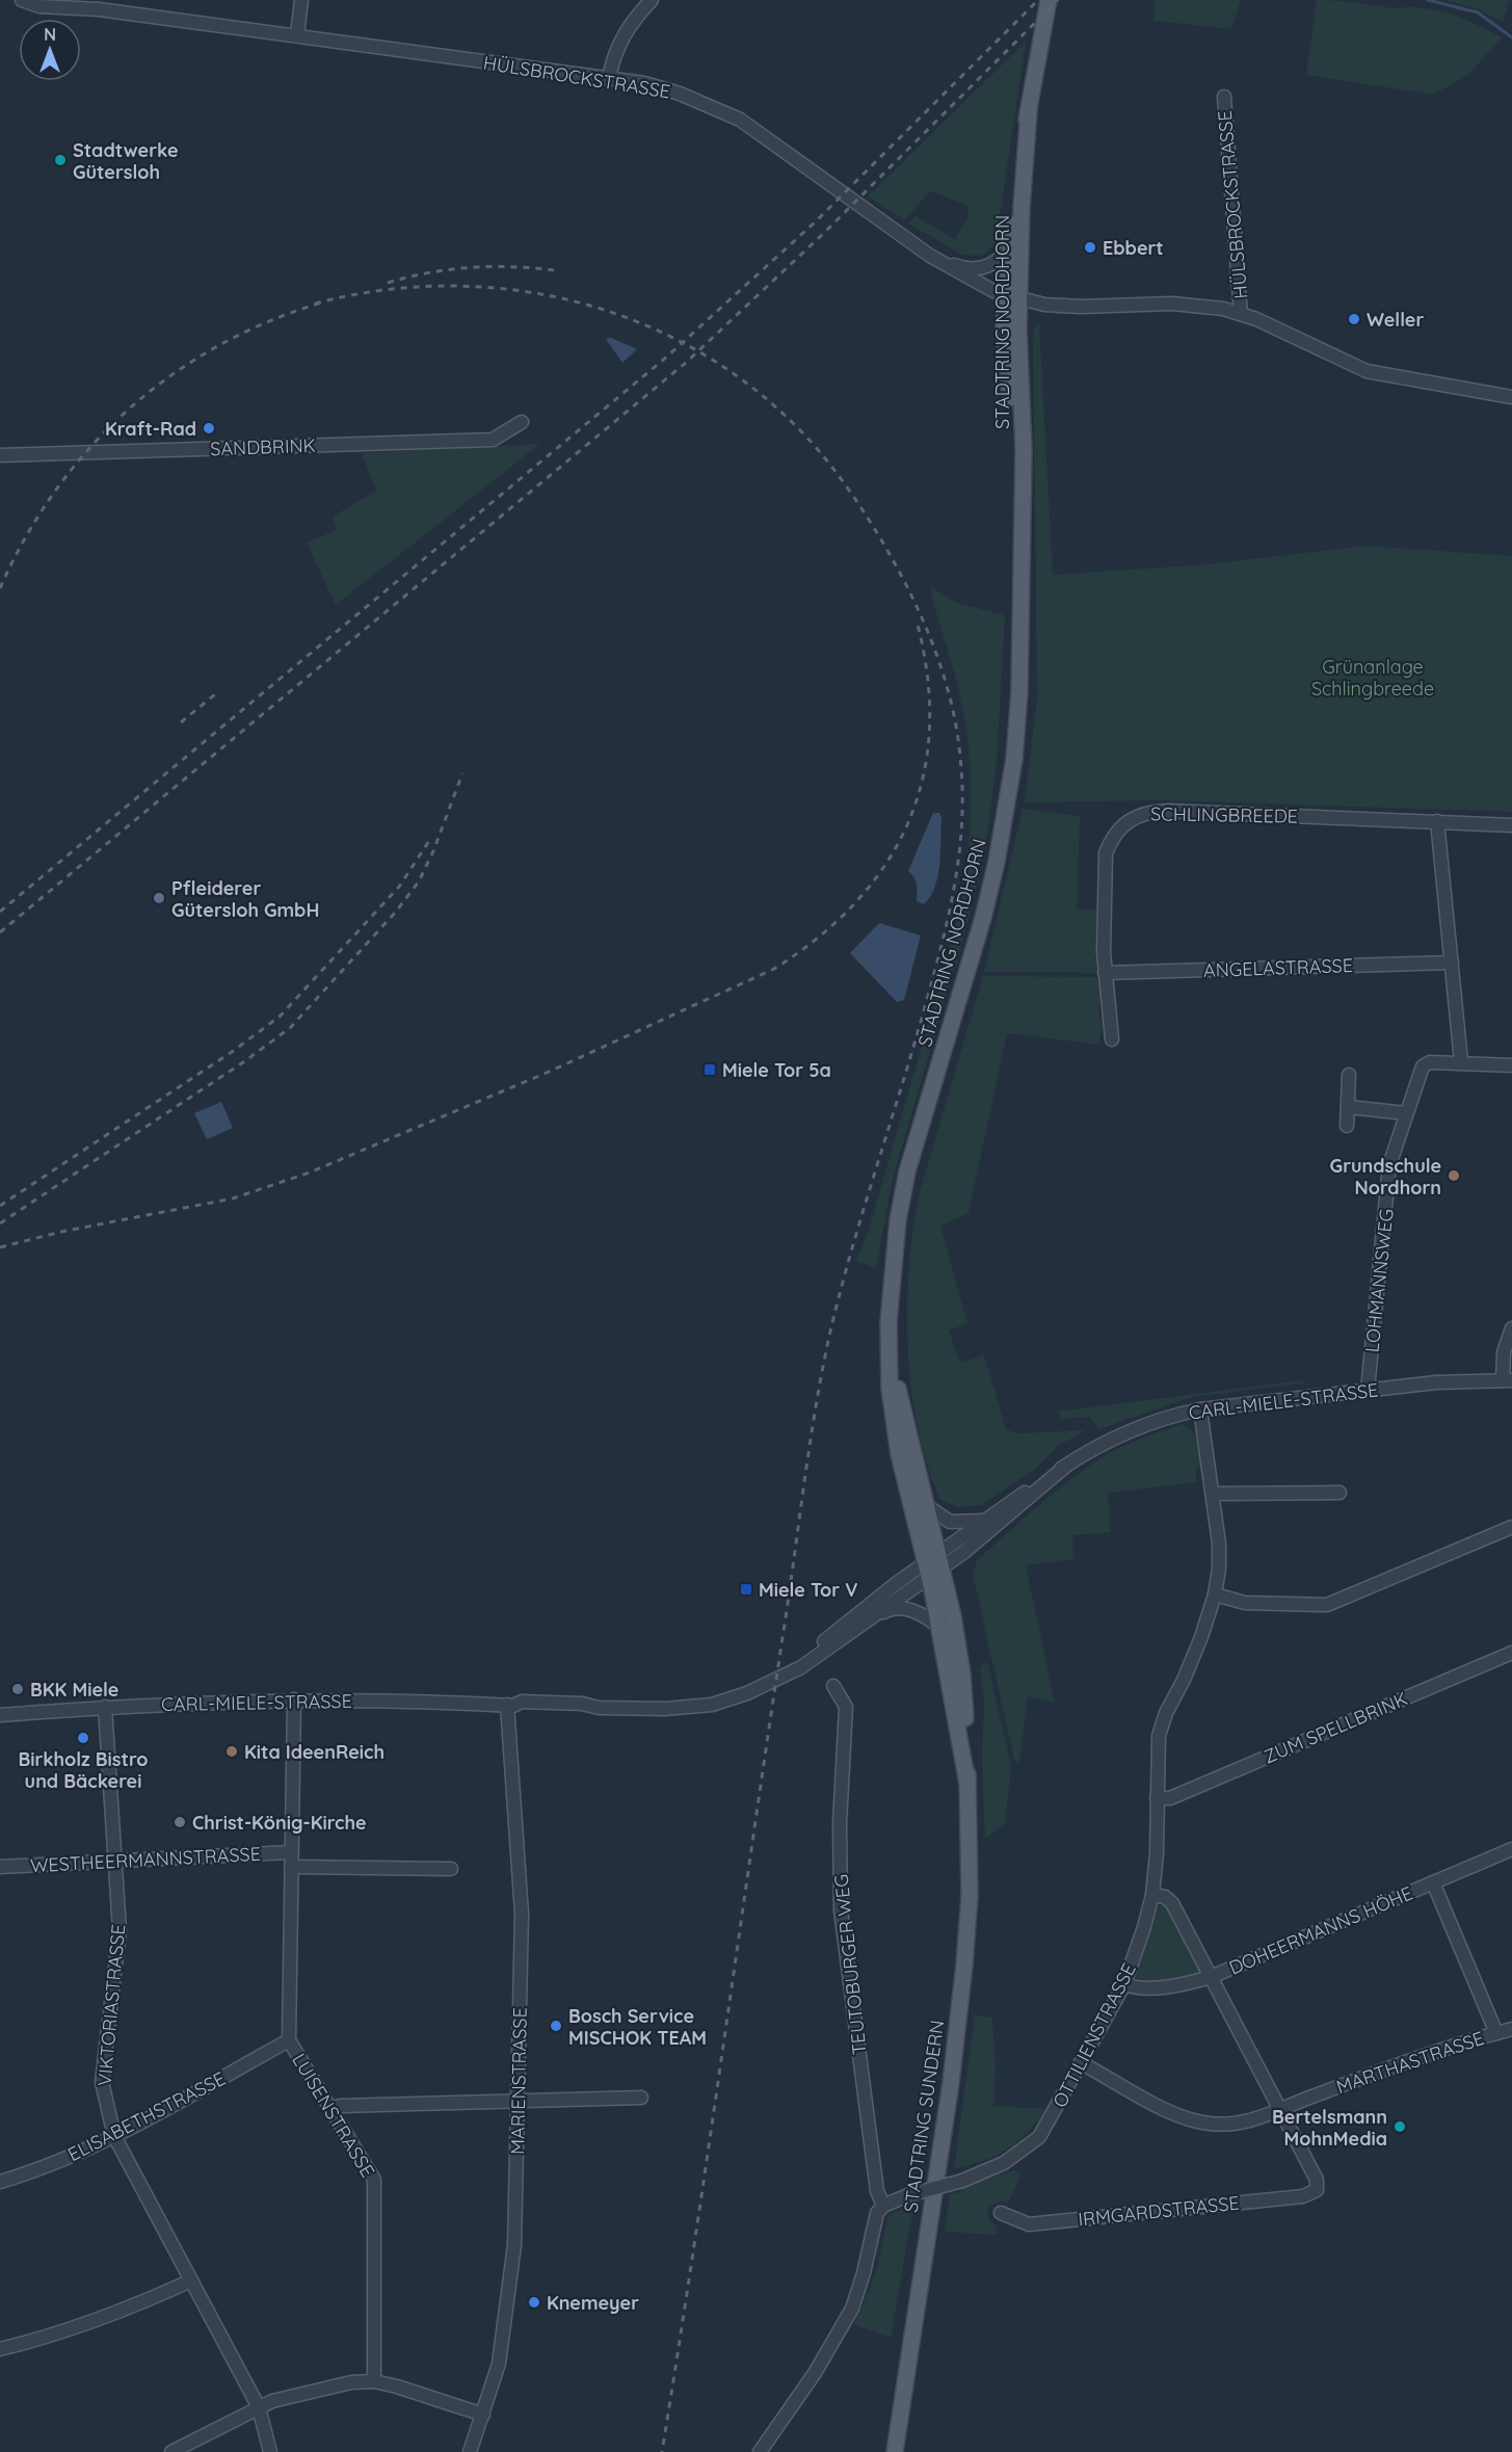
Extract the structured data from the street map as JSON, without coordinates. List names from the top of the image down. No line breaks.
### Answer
{"streets":{"main road":["STADTRING NORDHORN","STADTRING SUNDERN"],"street":["HÜLSBROCKSTRASSE","SANDBRINK","SCHLINGBREEDE","ANGELASTRASSE","LOHMANNSWEG","CARL-MIELE-STRASSE","ZUM SPELLBRINK","WESTHEERMANNSTRASSE","DOHEERMANNS HÖHE","TEUTOBURGER WEG","VIKTORIASTRASSE","OTTILIENSTRASSE","MARTHASTRASSE","MARIENSTRASSE","LUISENSTRASSE","ELISABETHSTRASSE","IRMGARDSTRASSE"]},"crossings":[["HÜLSBROCKSTRASSE","STADTRING NORDHORN"],["STADTRING NORDHORN","CARL-MIELE-STRASSE"],["STADTRING NORDHORN","STADTRING SUNDERN"],["SCHLINGBREEDE","ANGELASTRASSE"],["LOHMANNSWEG","CARL-MIELE-STRASSE"],["CARL-MIELE-STRASSE","VIKTORIASTRASSE"],["CARL-MIELE-STRASSE","OTTILIENSTRASSE"],["CARL-MIELE-STRASSE","MARIENSTRASSE"],["CARL-MIELE-STRASSE","LUISENSTRASSE"],["CARL-MIELE-STRASSE","STADTRING SUNDERN"],["ZUM SPELLBRINK","OTTILIENSTRASSE"],["WESTHEERMANNSTRASSE","VIKTORIASTRASSE"],["WESTHEERMANNSTRASSE","LUISENSTRASSE"],["DOHEERMANNS HÖHE","OTTILIENSTRASSE"],["DOHEERMANNS HÖHE","MARTHASTRASSE"],["TEUTOBURGER WEG","OTTILIENSTRASSE"],["VIKTORIASTRASSE","ELISABETHSTRASSE"],["OTTILIENSTRASSE","MARTHASTRASSE"],["MARTHASTRASSE","IRMGARDSTRASSE"],["LUISENSTRASSE","ELISABETHSTRASSE"]],"parks":["Grünanlage Schlingbreede"],"places":{"other":["Stadtwerke Gütersloh","Ebbert","Weller","Kraft-Rad","Pfleiderer Gütersloh GmbH","Grundschule Nordhorn","BKK Miele","Birkholz Bistro und Bäckerei","Kita IdeenReich","Christ-König-Kirche","Bosch Service MISCHOK TEAM","Bertelsmann MohnMedia","Knemeyer"],"transit":["Miele Tor 5a","Miele Tor V"]},"north":"top"}
